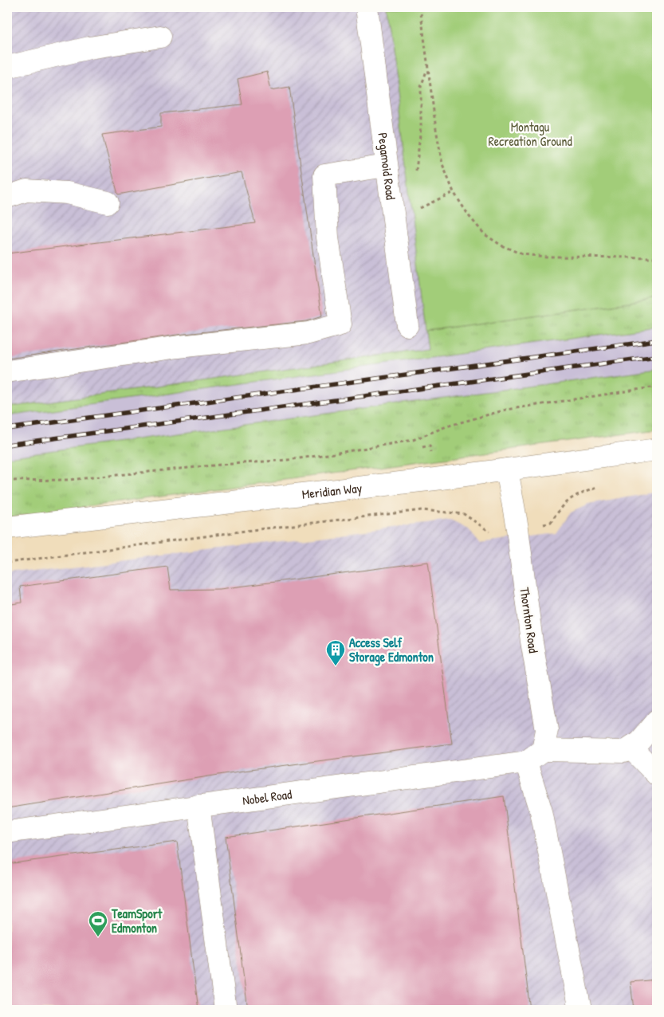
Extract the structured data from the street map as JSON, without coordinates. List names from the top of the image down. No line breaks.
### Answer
{"streets":{"street":["Pegamoid Road","Meridian Way","Thornton Road","Nobel Road"]},"crossings":[["Meridian Way","Thornton Road"],["Thornton Road","Nobel Road"]],"parks":["Montagu Recreation Ground"],"places":{"building":["Access Self Storage Edmonton"],"sports":["TeamSport Edmonton"]}}
